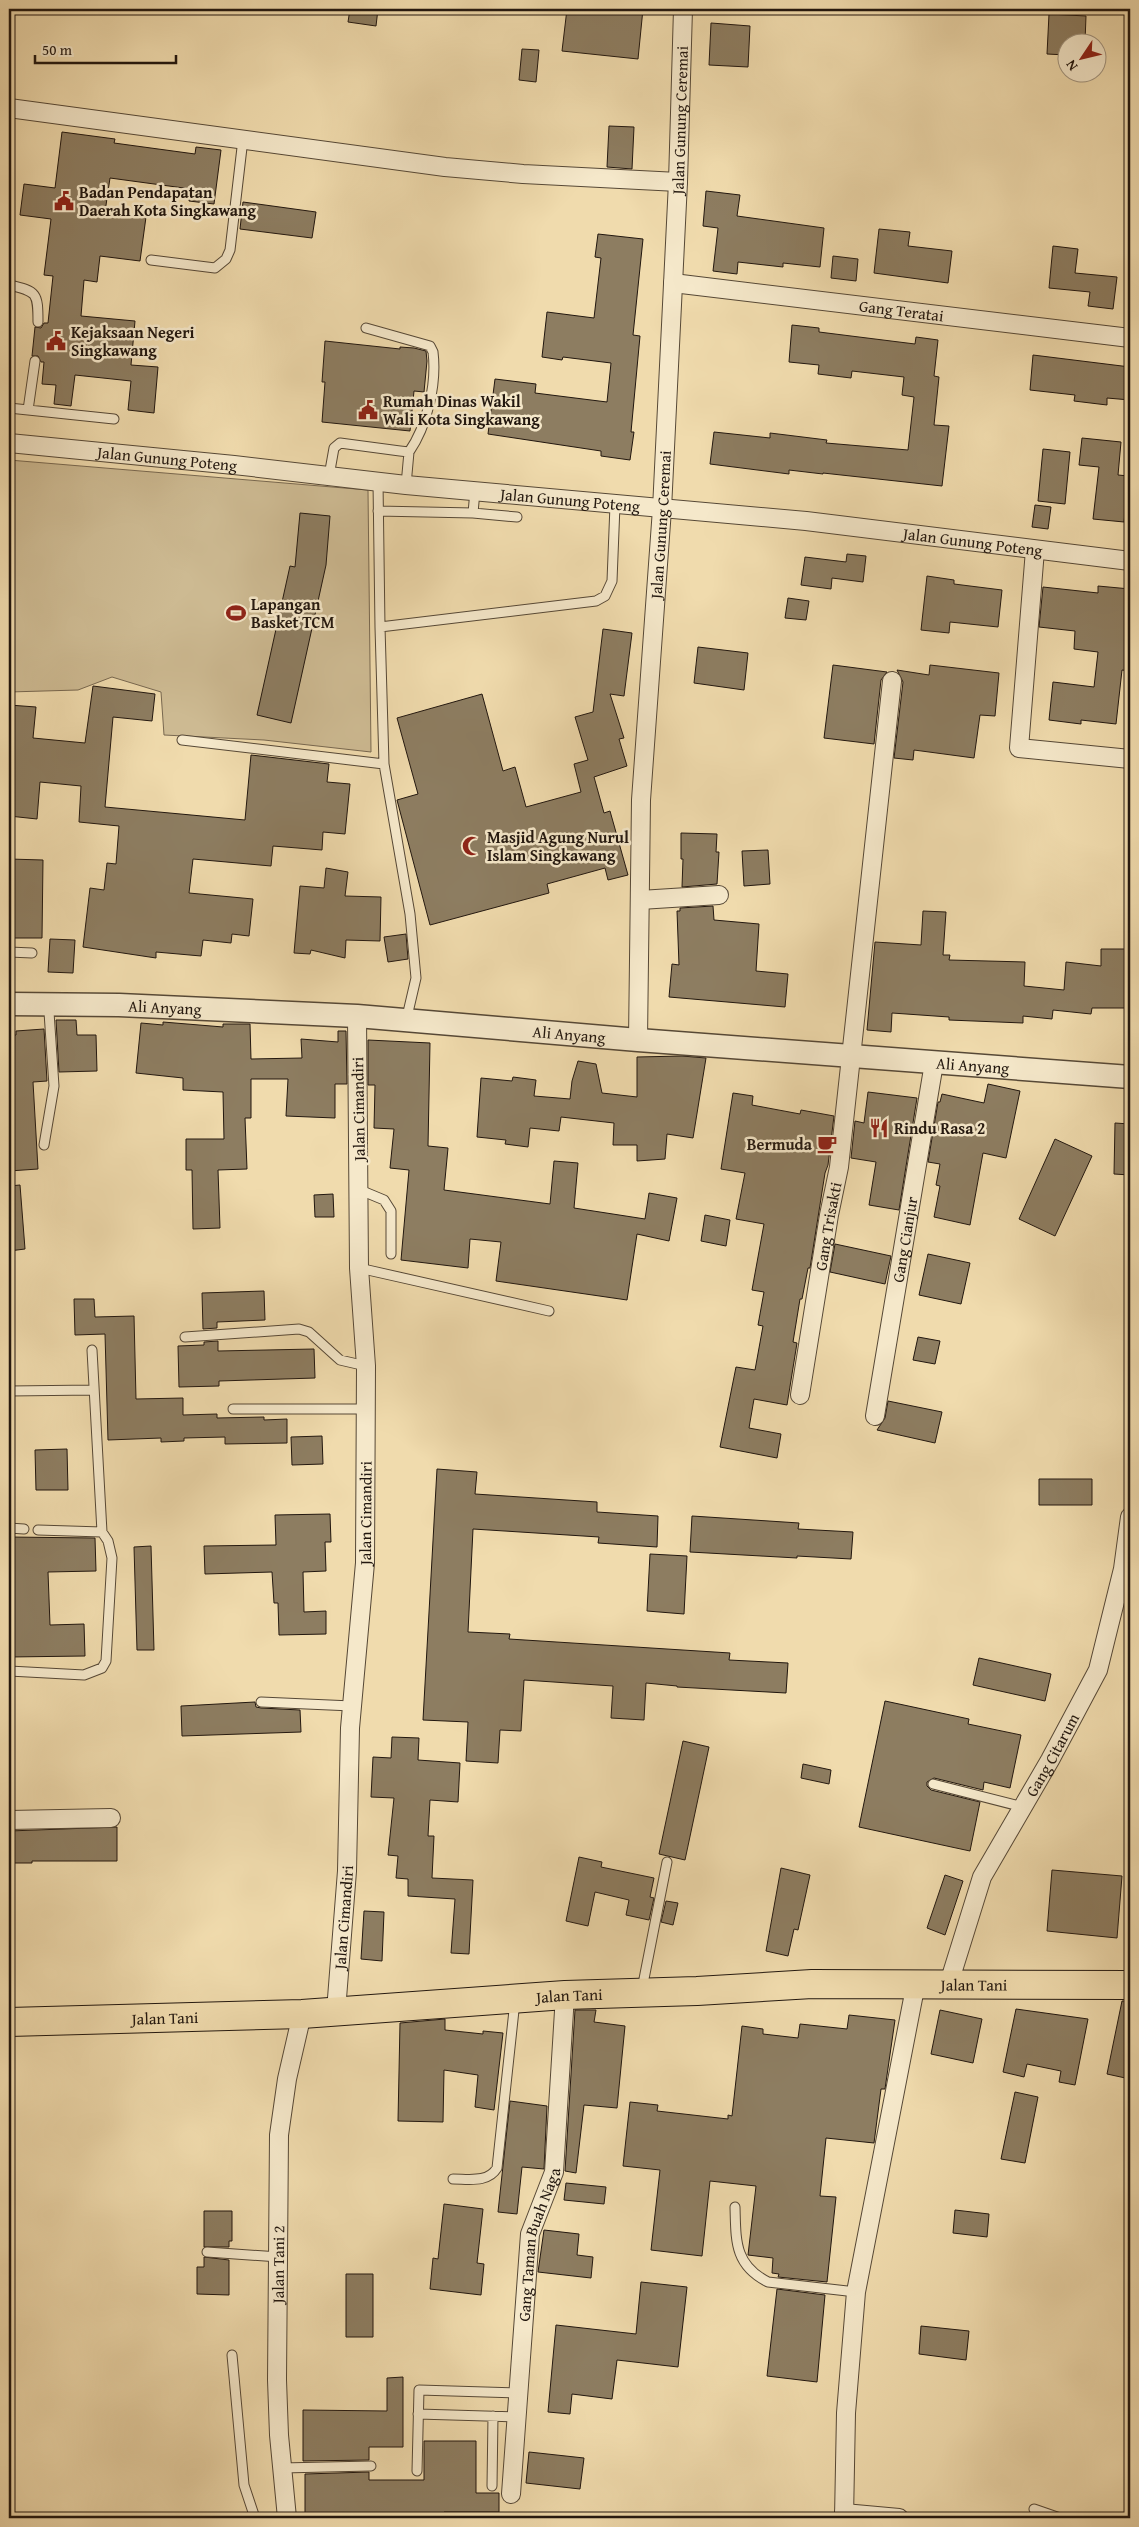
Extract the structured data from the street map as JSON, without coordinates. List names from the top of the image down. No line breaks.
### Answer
{"streets":{"highway":["Jalan Tani"],"street":["Jalan Gunung Ceremai","Gang Teratai","Jalan Gunung Poteng","Ali Anyang","Jalan Cimandiri","Gang Trisakti","Gang Cianjur","Gang Citarum","Gang Taman Buah Naga","Jalan Tani 2"]},"crossings":[["Jalan Gunung Ceremai","Gang Teratai"],["Jalan Gunung Ceremai","Jalan Gunung Poteng"],["Jalan Gunung Ceremai","Ali Anyang"],["Ali Anyang","Jalan Cimandiri"],["Ali Anyang","Gang Trisakti"],["Ali Anyang","Gang Cianjur"],["Jalan Cimandiri","Jalan Tani"],["Gang Citarum","Jalan Tani"],["Jalan Tani","Gang Taman Buah Naga"],["Jalan Tani","Jalan Tani 2"]],"places":{"public building":["Badan Pendapatan Daerah Kota Singkawang","Kejaksaan Negeri Singkawang","Rumah Dinas Wakil Wali Kota Singkawang"],"sports":["Lapangan Basket TCM"],"mosque":["Masjid Agung Nurul Islam Singkawang"],"restaurant":["Rindu Rasa 2"],"cafe":["Bermuda"]},"scale_bar":"50 m","north":"bottom left"}
